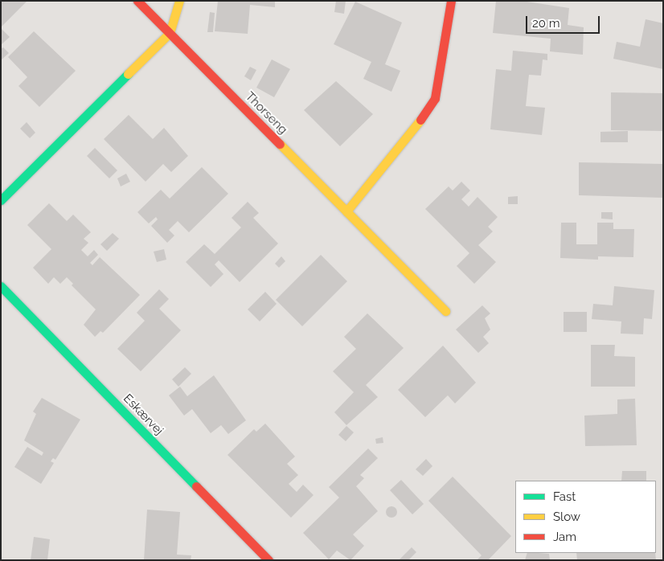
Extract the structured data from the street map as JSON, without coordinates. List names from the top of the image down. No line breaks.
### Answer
{"streets":{"street":["Thorseng","Eskærvej"]},"legend":["Fast","Slow","Jam"],"scale_bar":"20 m"}
